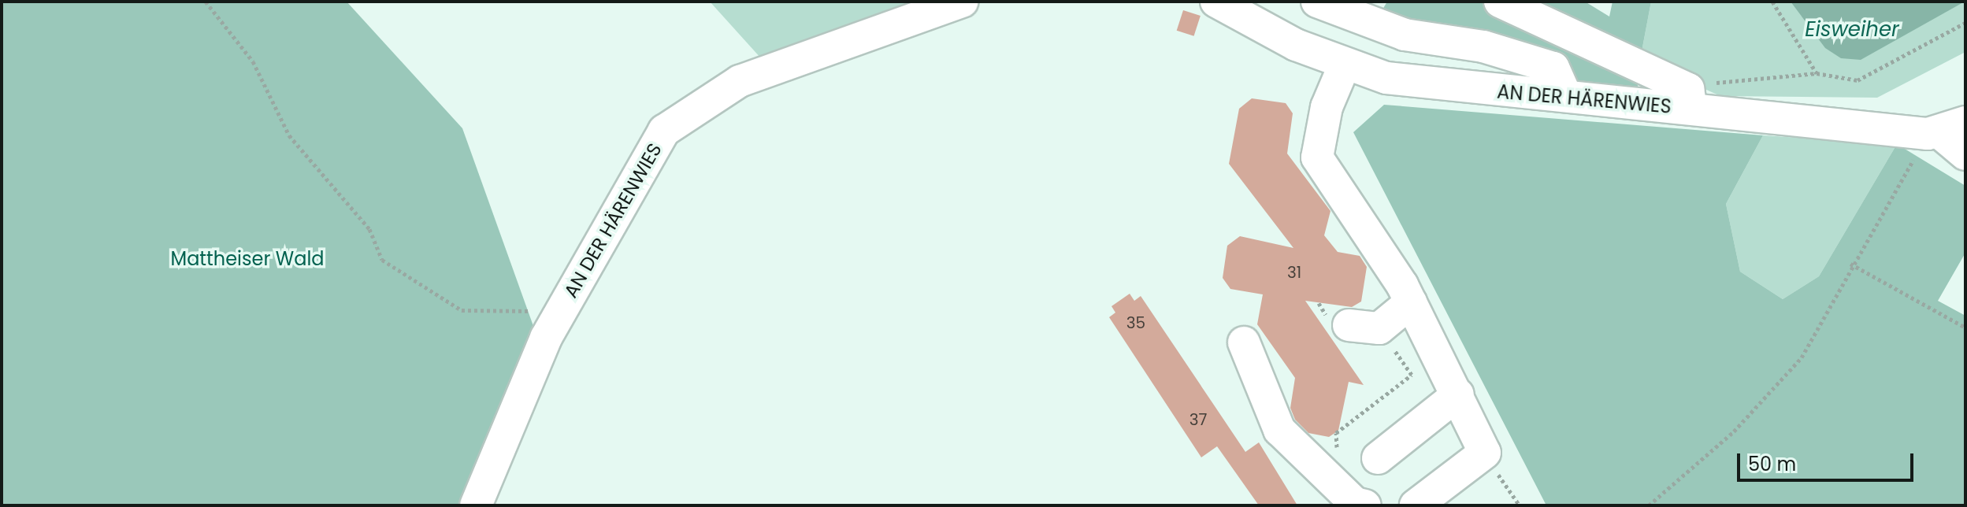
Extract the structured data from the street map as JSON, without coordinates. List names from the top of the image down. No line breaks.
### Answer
{"streets":{"street":["AN DER HÄRENWIES"]},"water":["Eisweiher"],"parks":["Mattheiser Wald"],"house_numbers":["31","35","37"],"scale_bar":"50 m"}
